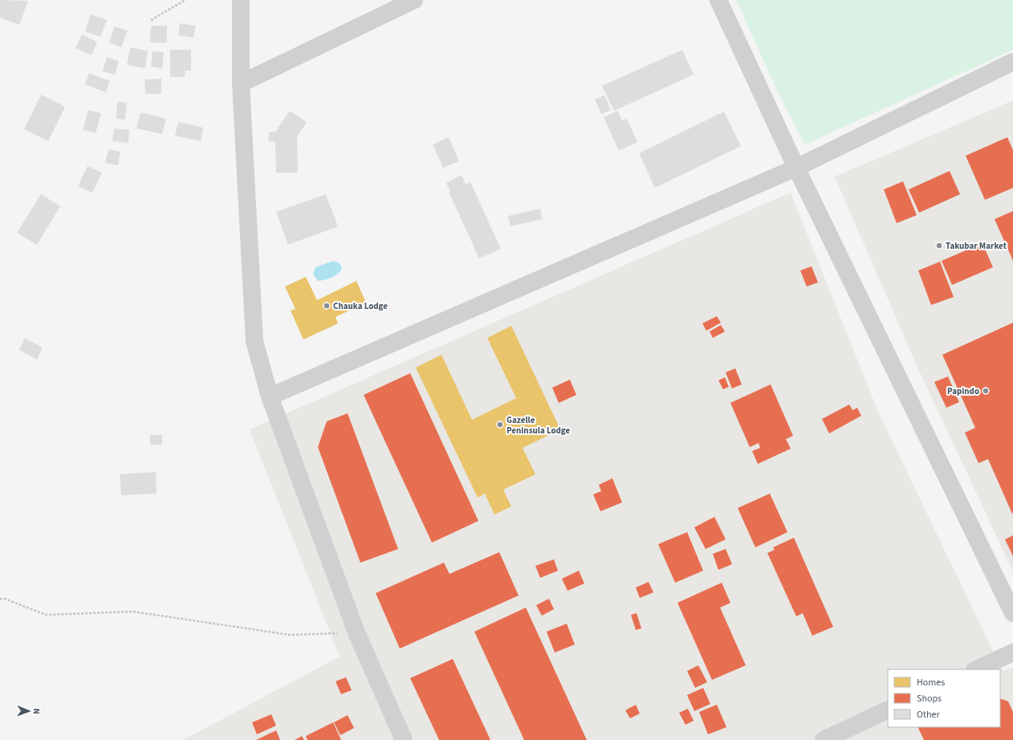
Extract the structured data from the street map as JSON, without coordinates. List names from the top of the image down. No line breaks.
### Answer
{"places":["Takubar Market","Chauka Lodge","Papindo","Gazelle Peninsula Lodge"],"legend":["Homes","Shops","Other"],"north":"right"}
